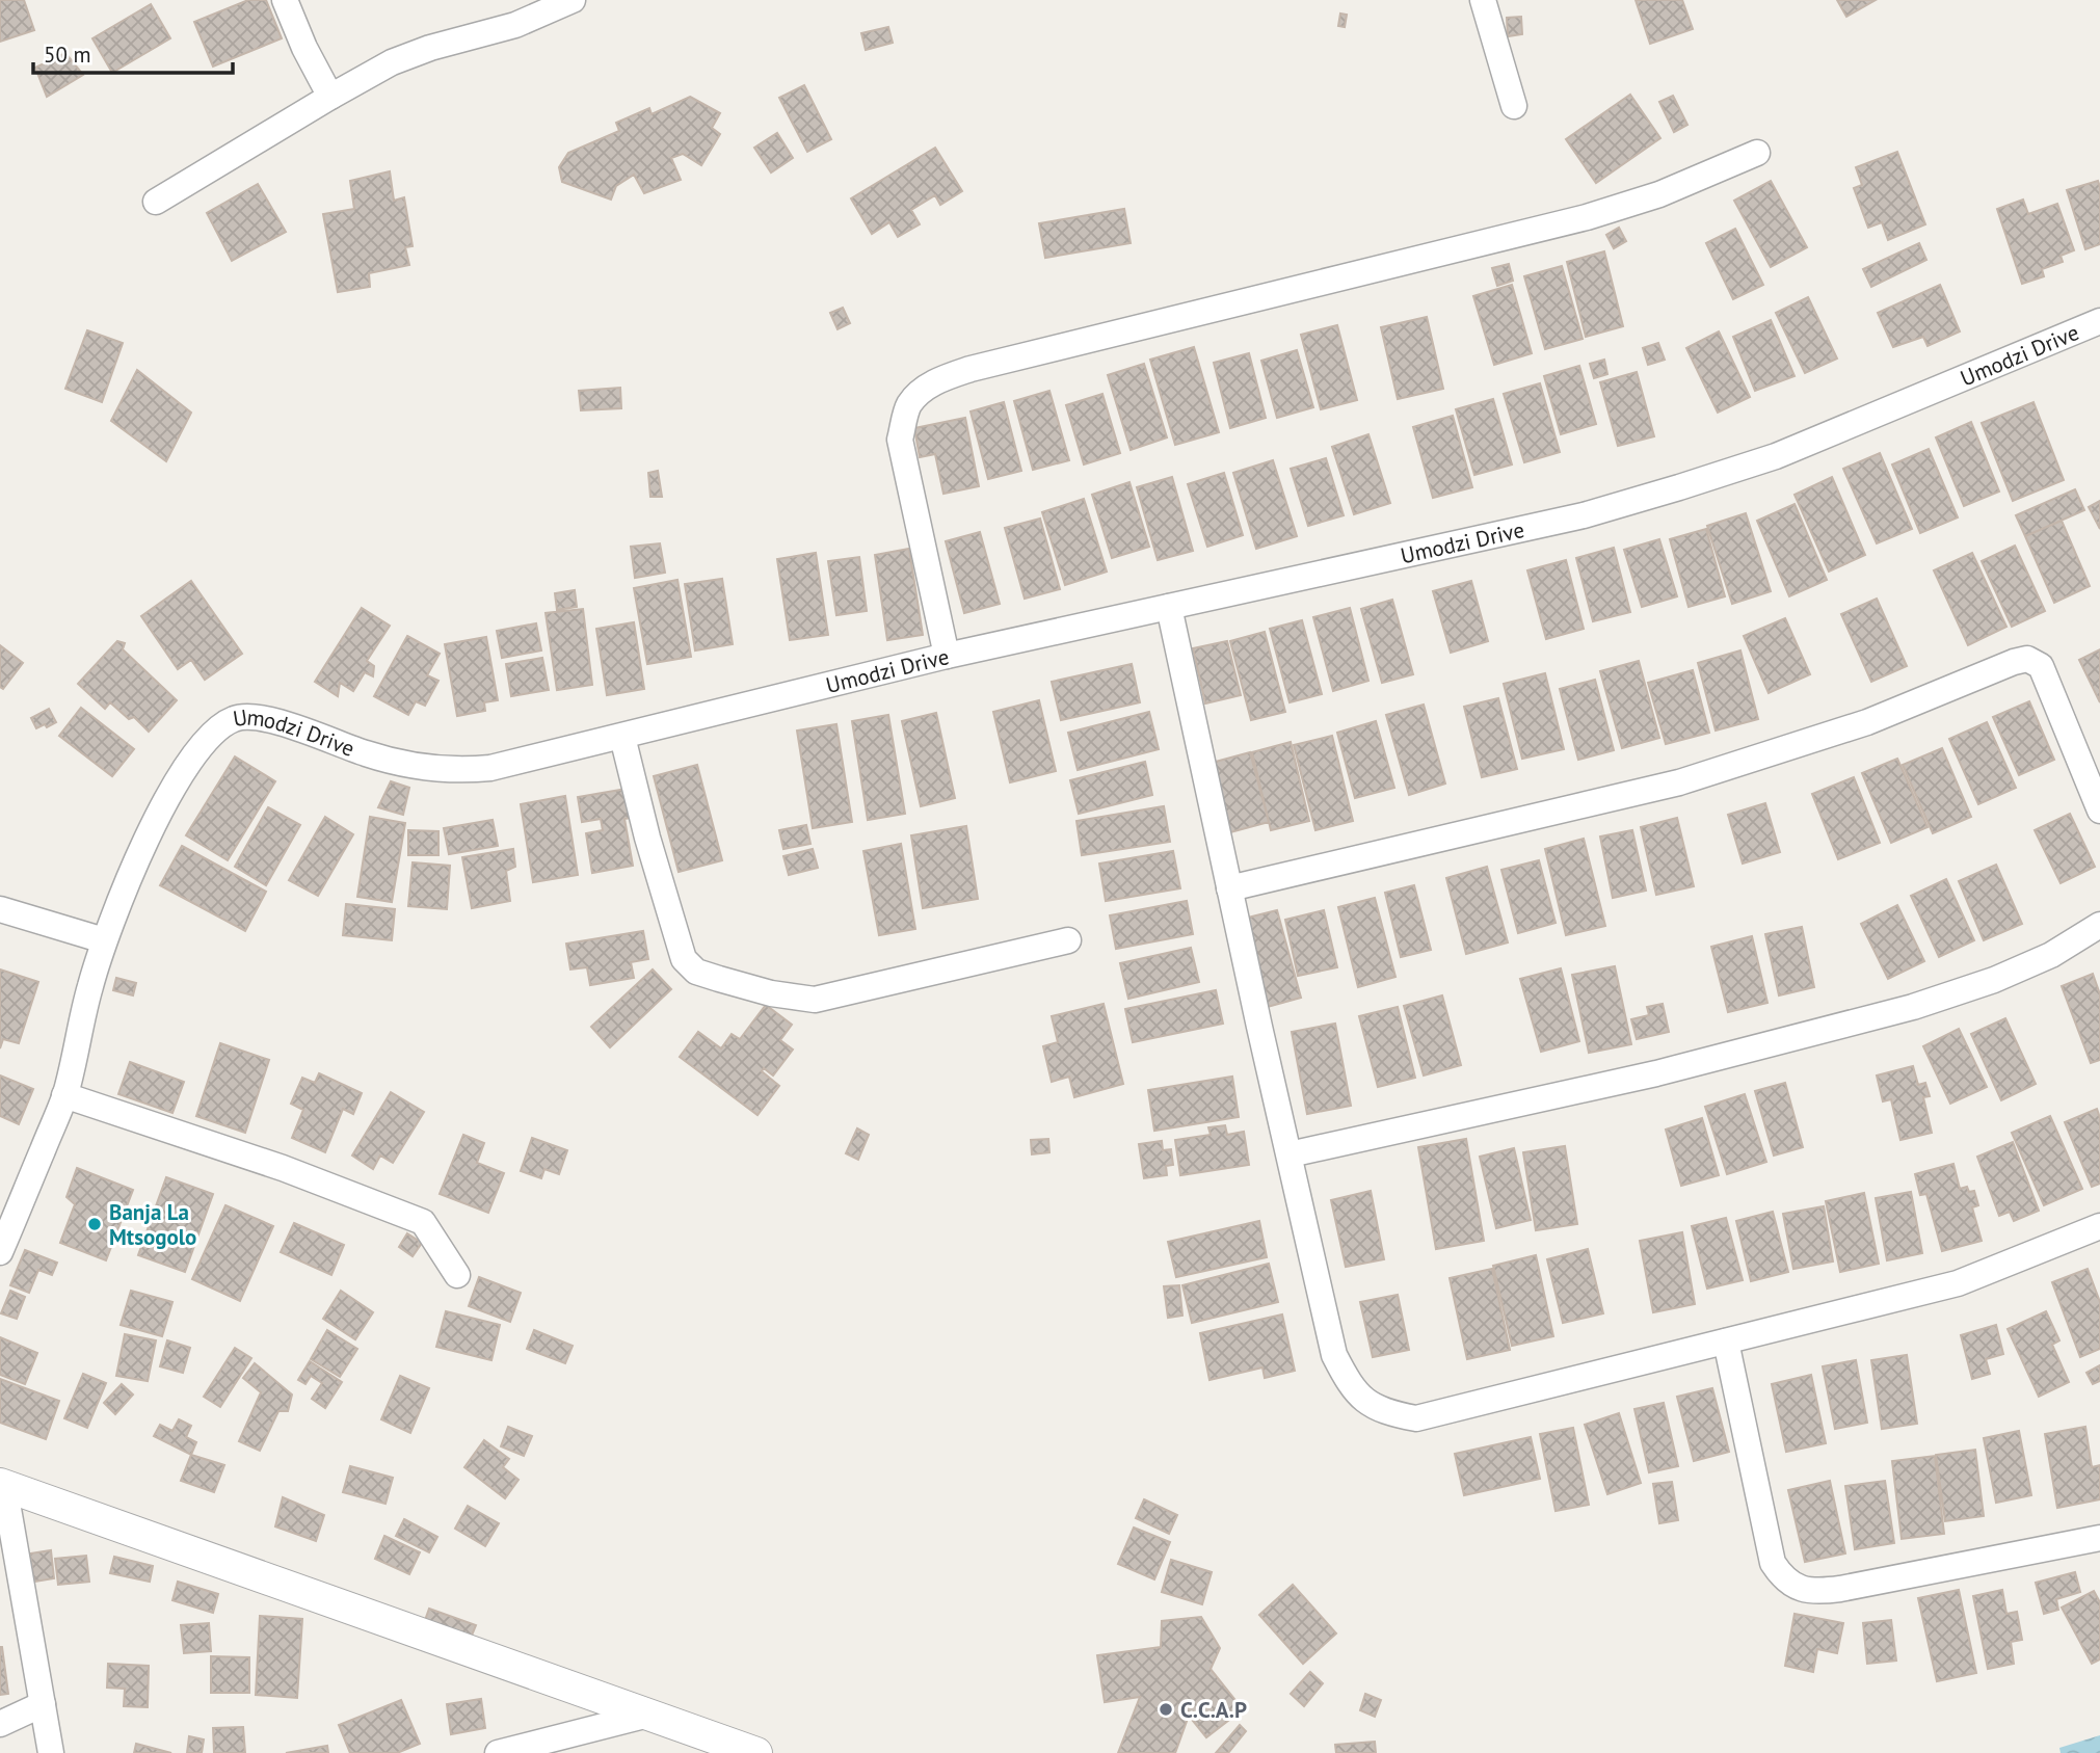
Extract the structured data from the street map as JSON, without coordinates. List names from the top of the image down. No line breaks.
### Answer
{"streets":{"street":["Umodzi Drive"]},"places":["Banja La Mtsogolo","C.C.A.P"],"scale_bar":"50 m"}
